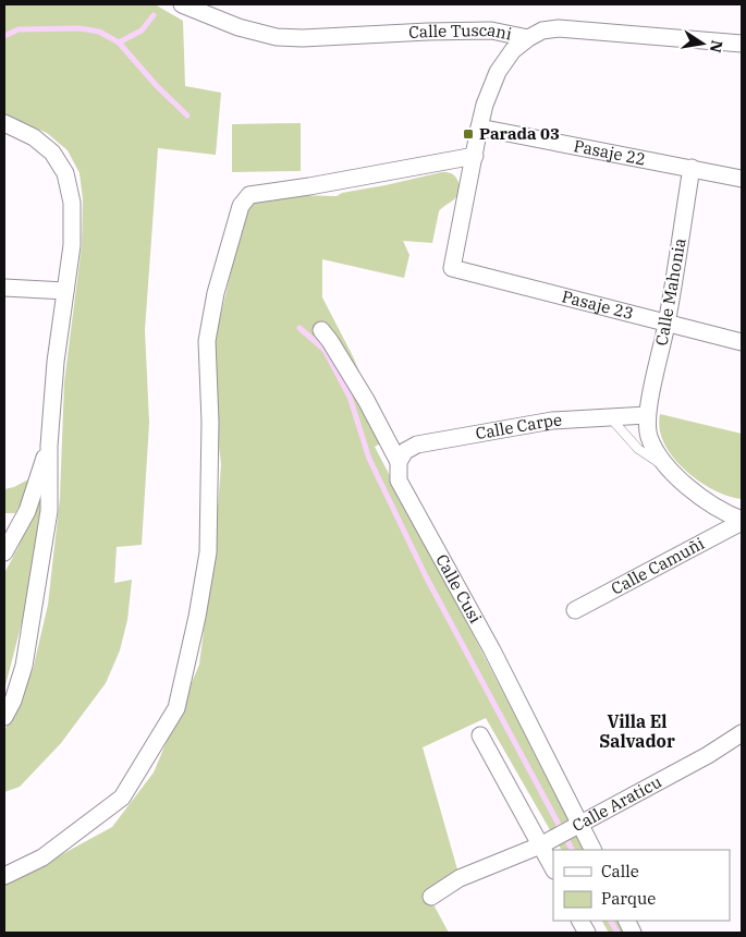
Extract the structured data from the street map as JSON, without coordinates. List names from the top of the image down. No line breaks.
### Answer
{"streets":{"street":["Calle Tuscani","Pasaje 22","Calle Mahonia","Pasaje 23","Calle Carpe","Calle Camuñi","Calle Cusi","Calle Araticu"]},"crossings":[["Pasaje 22","Calle Mahonia"],["Calle Mahonia","Pasaje 23"],["Calle Mahonia","Calle Carpe"],["Calle Carpe","Calle Cusi"],["Calle Cusi","Calle Araticu"]],"districts":["Villa El Salvador"],"places":{"transit":["Parada 03"]},"legend":["Calle","Parque"],"north":"right"}
